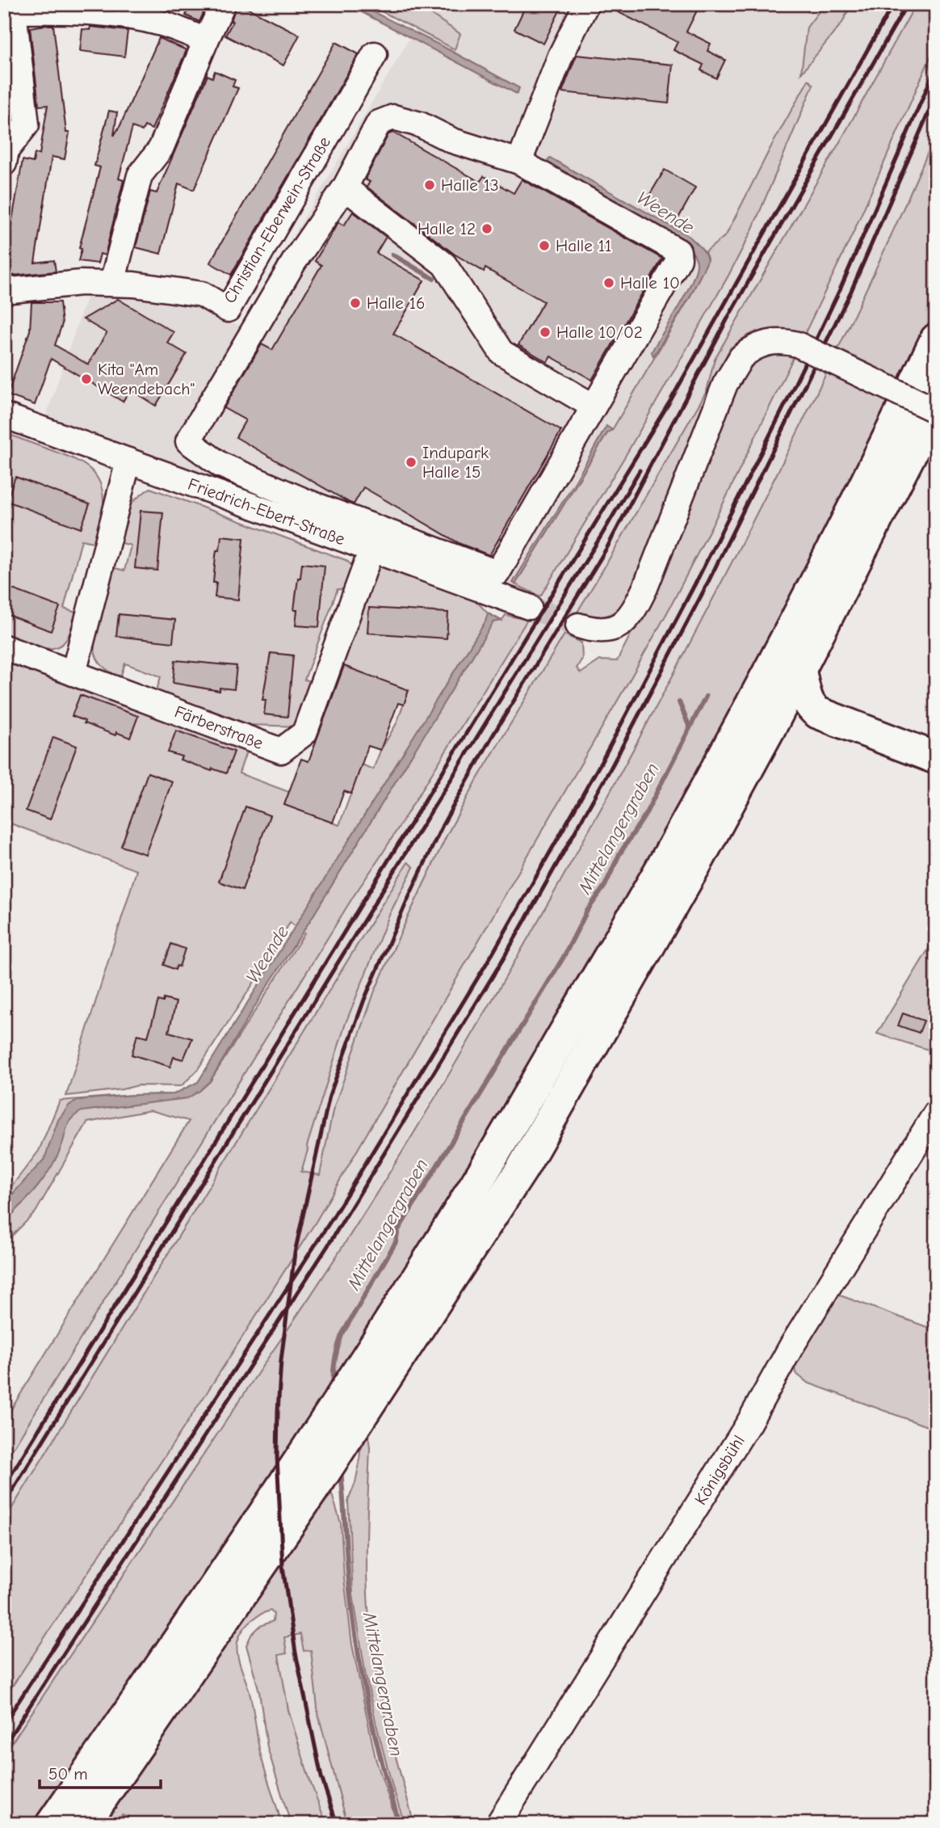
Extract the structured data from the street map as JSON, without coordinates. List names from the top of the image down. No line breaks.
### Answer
{"streets":{"street":["Christian-Eberwein-Straße","Friedrich-Ebert-Straße","Färberstraße","Königsbühl"]},"crossings":[["Friedrich-Ebert-Straße","Färberstraße"]],"water":["Weende","Mittelangergraben"],"places":["Halle 13","Halle 12","Halle 11","Halle 10","Halle 16","Halle 10/02","Kita \"Am Weendebach\"","Indupark Halle 15"],"scale_bar":"50 m"}
